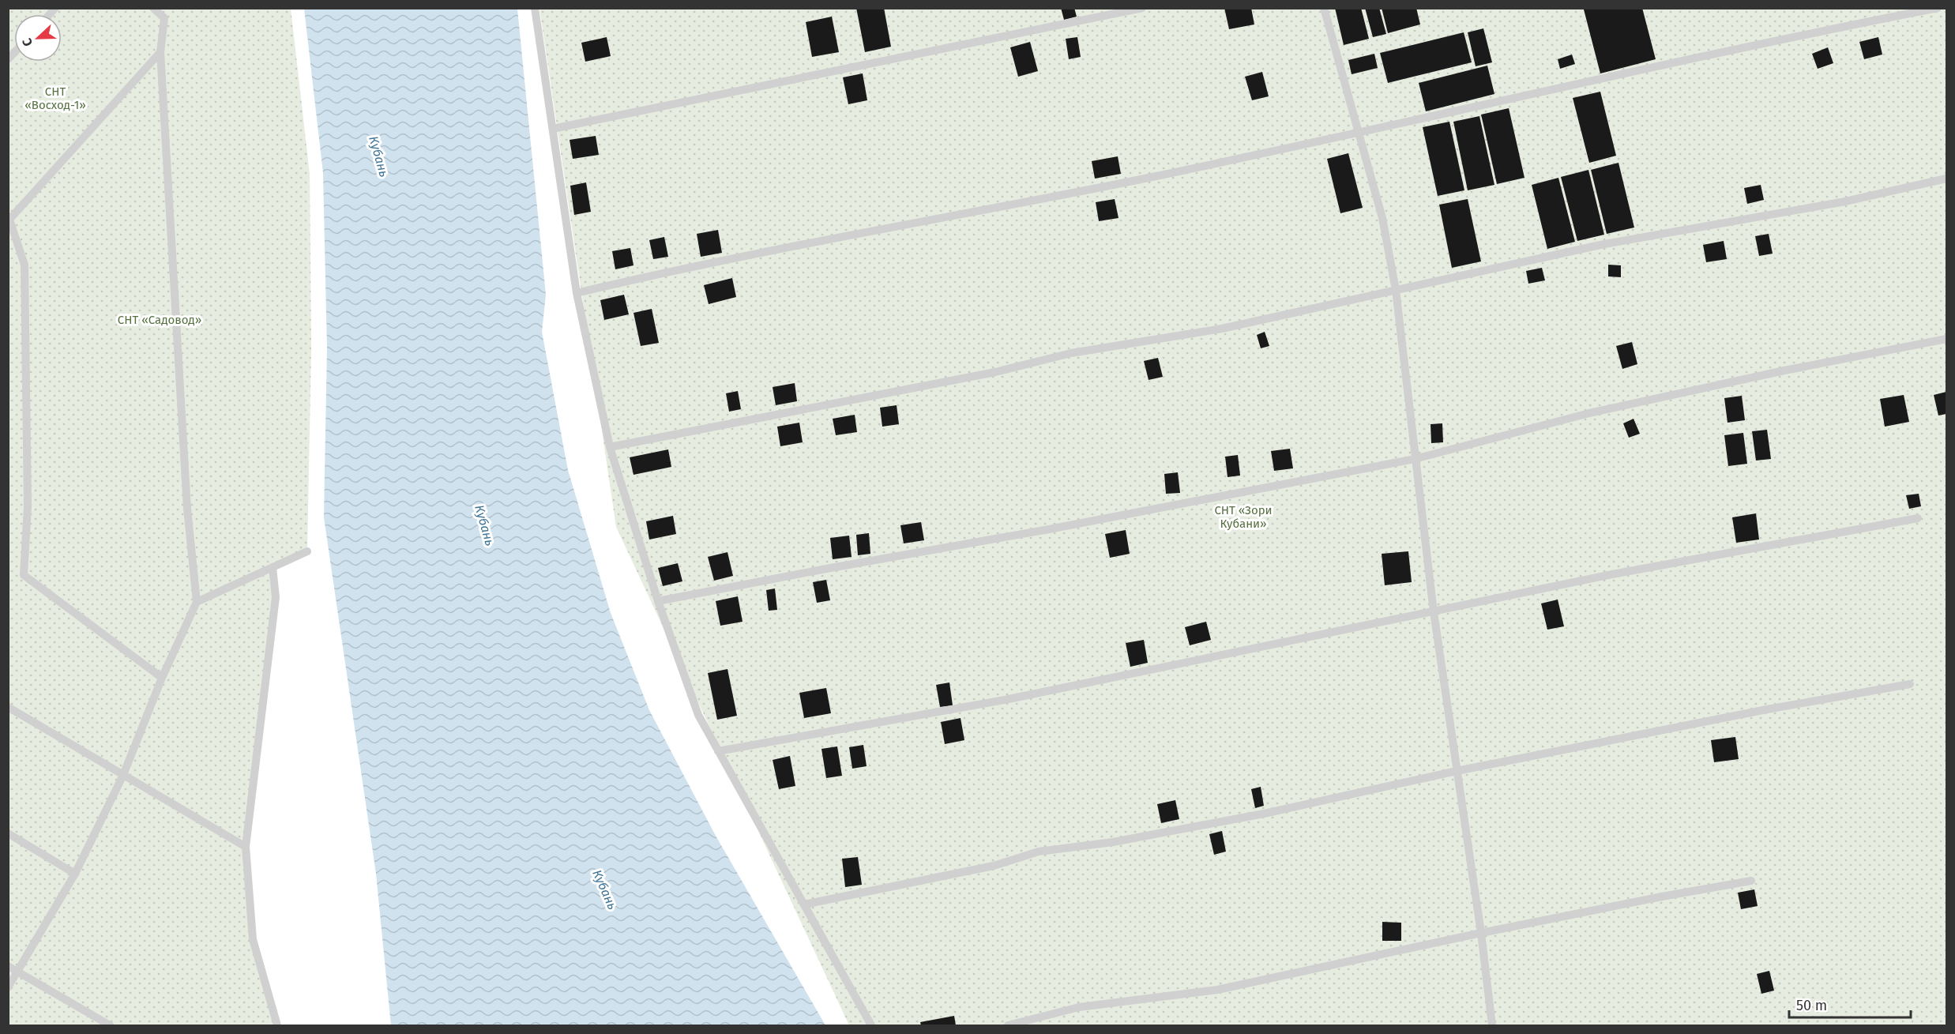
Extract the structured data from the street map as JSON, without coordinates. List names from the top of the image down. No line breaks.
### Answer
{"water":["Кубань"],"parks":["СНТ «Восход-1»","СНТ «Садовод»","СНТ «Зори Кубани»"],"scale_bar":"50 m","north":"left"}
